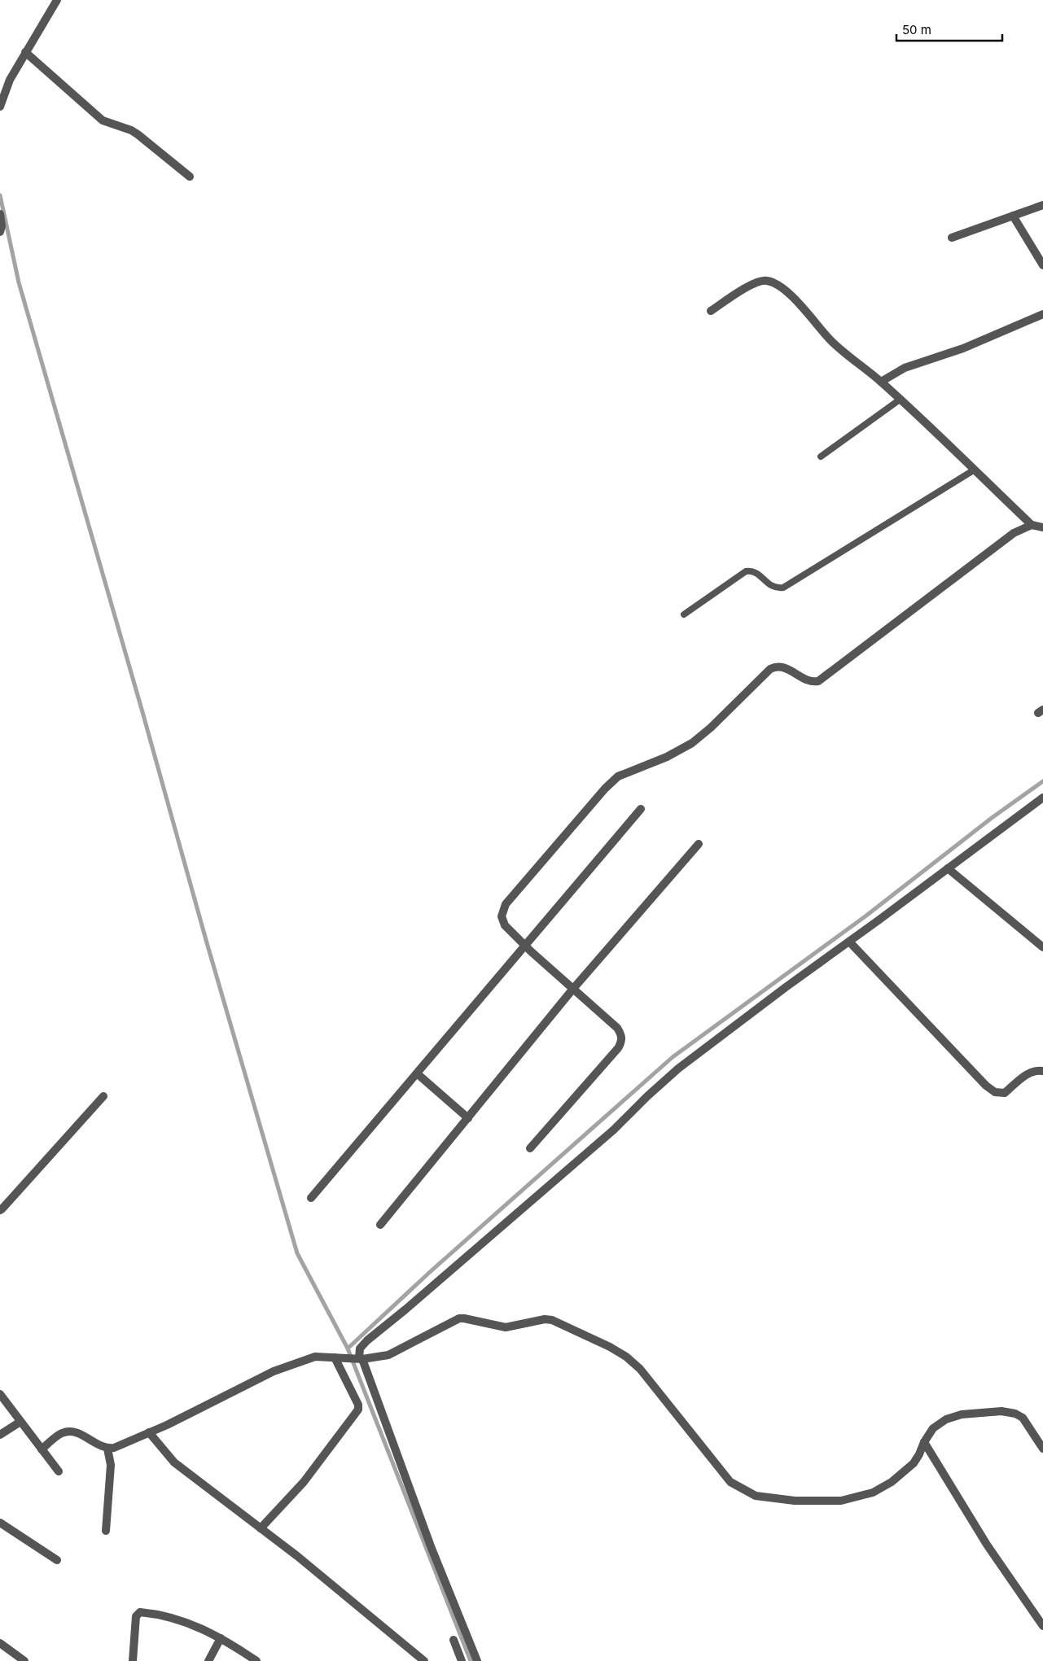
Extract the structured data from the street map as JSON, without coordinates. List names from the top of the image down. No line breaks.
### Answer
{"scale_bar":"50 m"}
